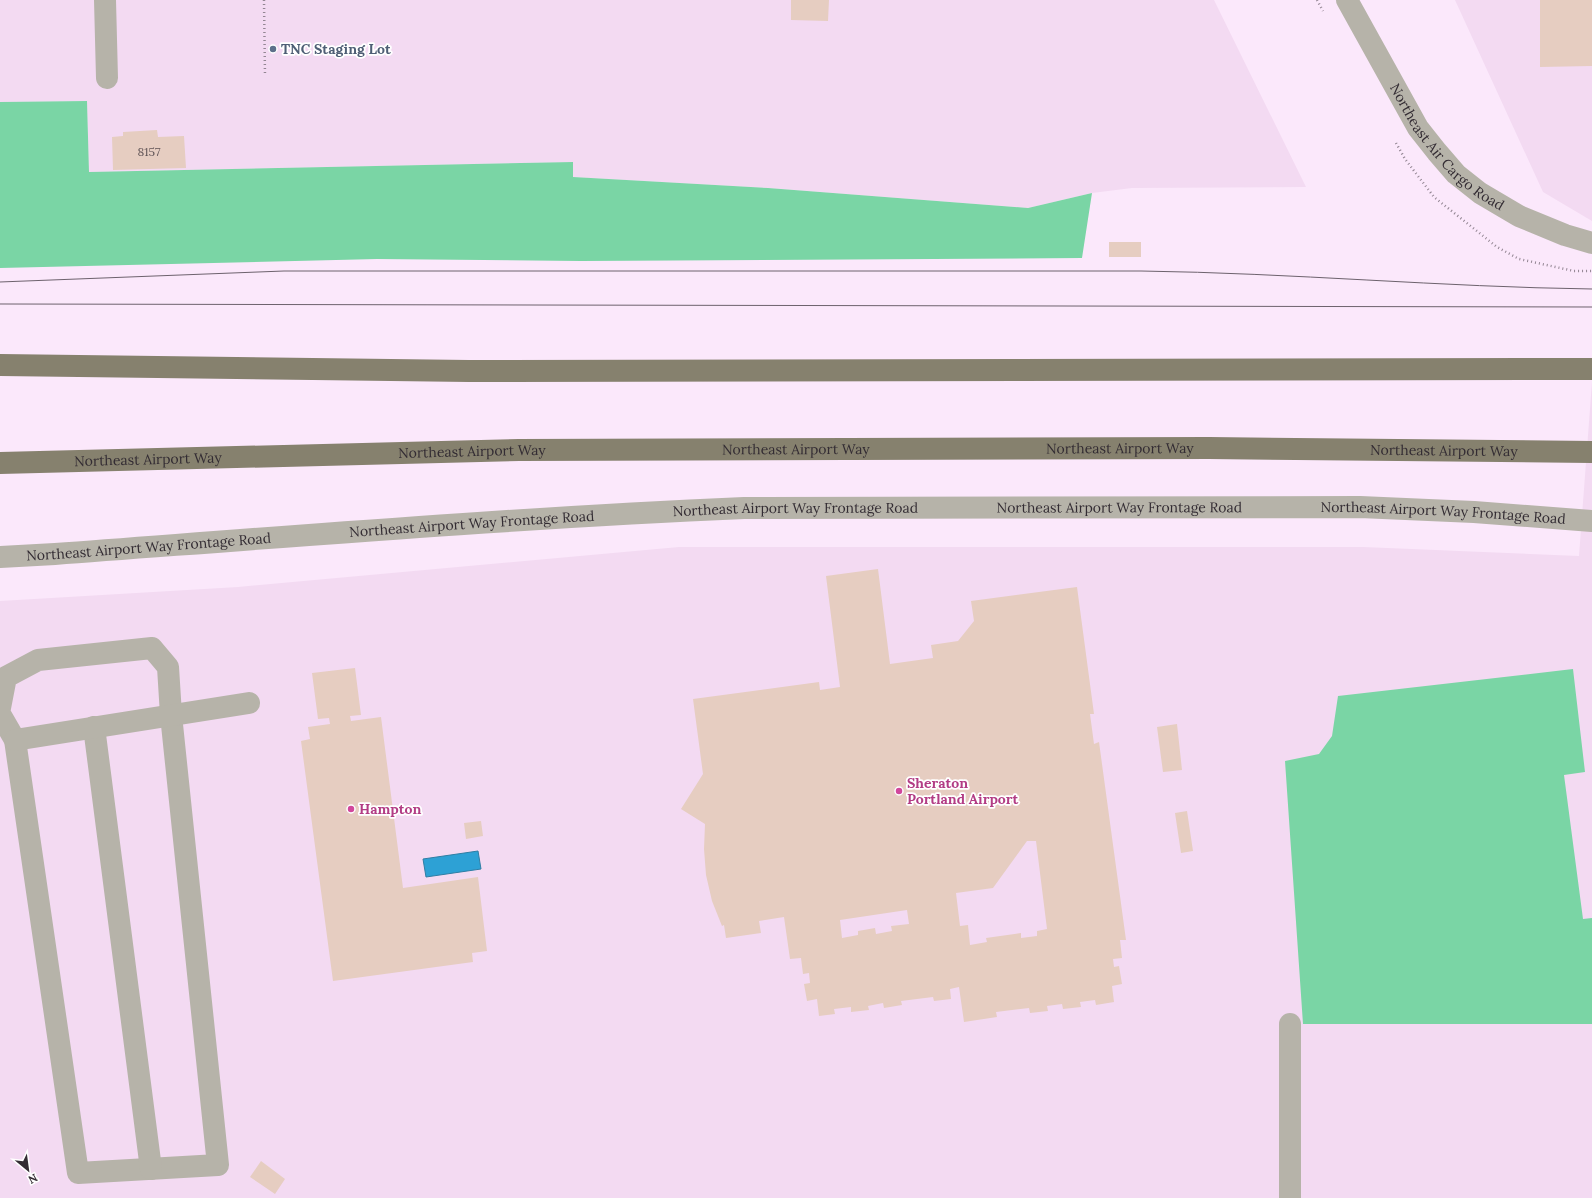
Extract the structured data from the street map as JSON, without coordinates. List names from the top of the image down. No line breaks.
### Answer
{"streets":{"main road":["Northeast Airport Way"],"street":["Northeast Air Cargo Road","Northeast Airport Way Frontage Road"]},"places":["TNC Staging Lot","Sheraton Portland Airport","Hampton"],"house_numbers":["8157"],"north":"bottom right"}
